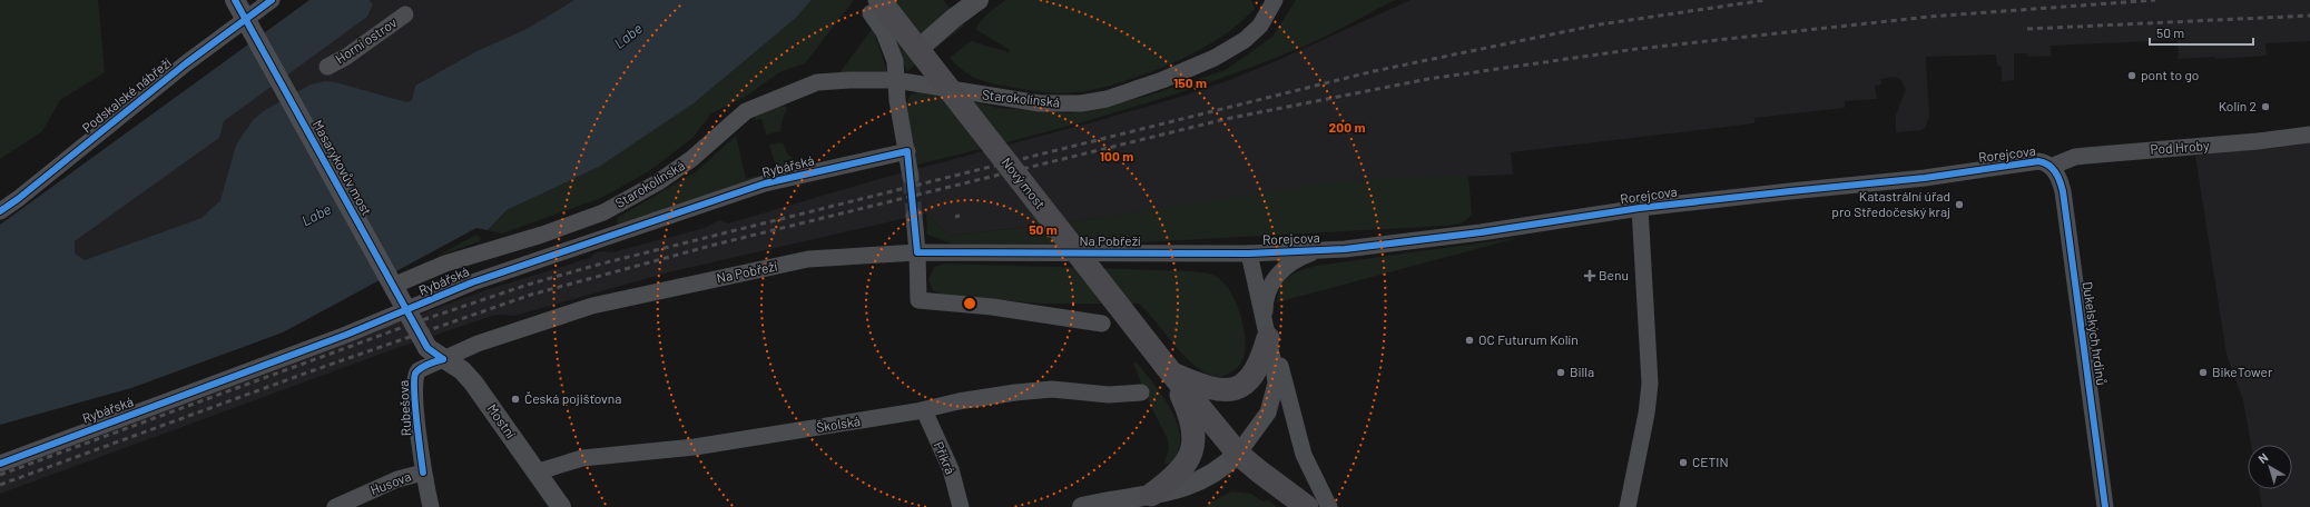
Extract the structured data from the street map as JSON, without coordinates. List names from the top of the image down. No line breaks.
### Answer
{"streets":{"main road":["Nový most"],"street":["Horní ostrov","Podskalské nábřeží","Starokolínská","Pod Hroby","Rorejcova","Rybářská","Masarykovův most","Na Pobřeží","Dukelských hrdinů","Rubešova","Mostní","Školská","Příkrá","Husova"]},"crossings":[["Starokolínská","Masarykovův most"],["Pod Hroby","Rorejcova"],["Pod Hroby","Dukelských hrdinů"],["Rorejcova","Na Pobřeží"],["Rorejcova","Dukelských hrdinů"],["Masarykovův most","Na Pobřeží"],["Masarykovův most","Rubešova"],["Masarykovův most","Mostní"],["Na Pobřeží","Rubešova"],["Na Pobřeží","Mostní"],["Rubešova","Mostní"],["Rubešova","Husova"],["Mostní","Školská"],["Školská","Příkrá"]],"water":["Labe"],"places":{"other":["pont to go","Kolín 2","Katastrální úřad pro Středočeský kraj","OC Futurum Kolín","Billa","BikeTower","Česká pojišťovna","CETIN"],"health":["Benu"]},"scale_bar":"50 m","north":"top left","rings":["150 m","200 m","100 m","50 m"]}
